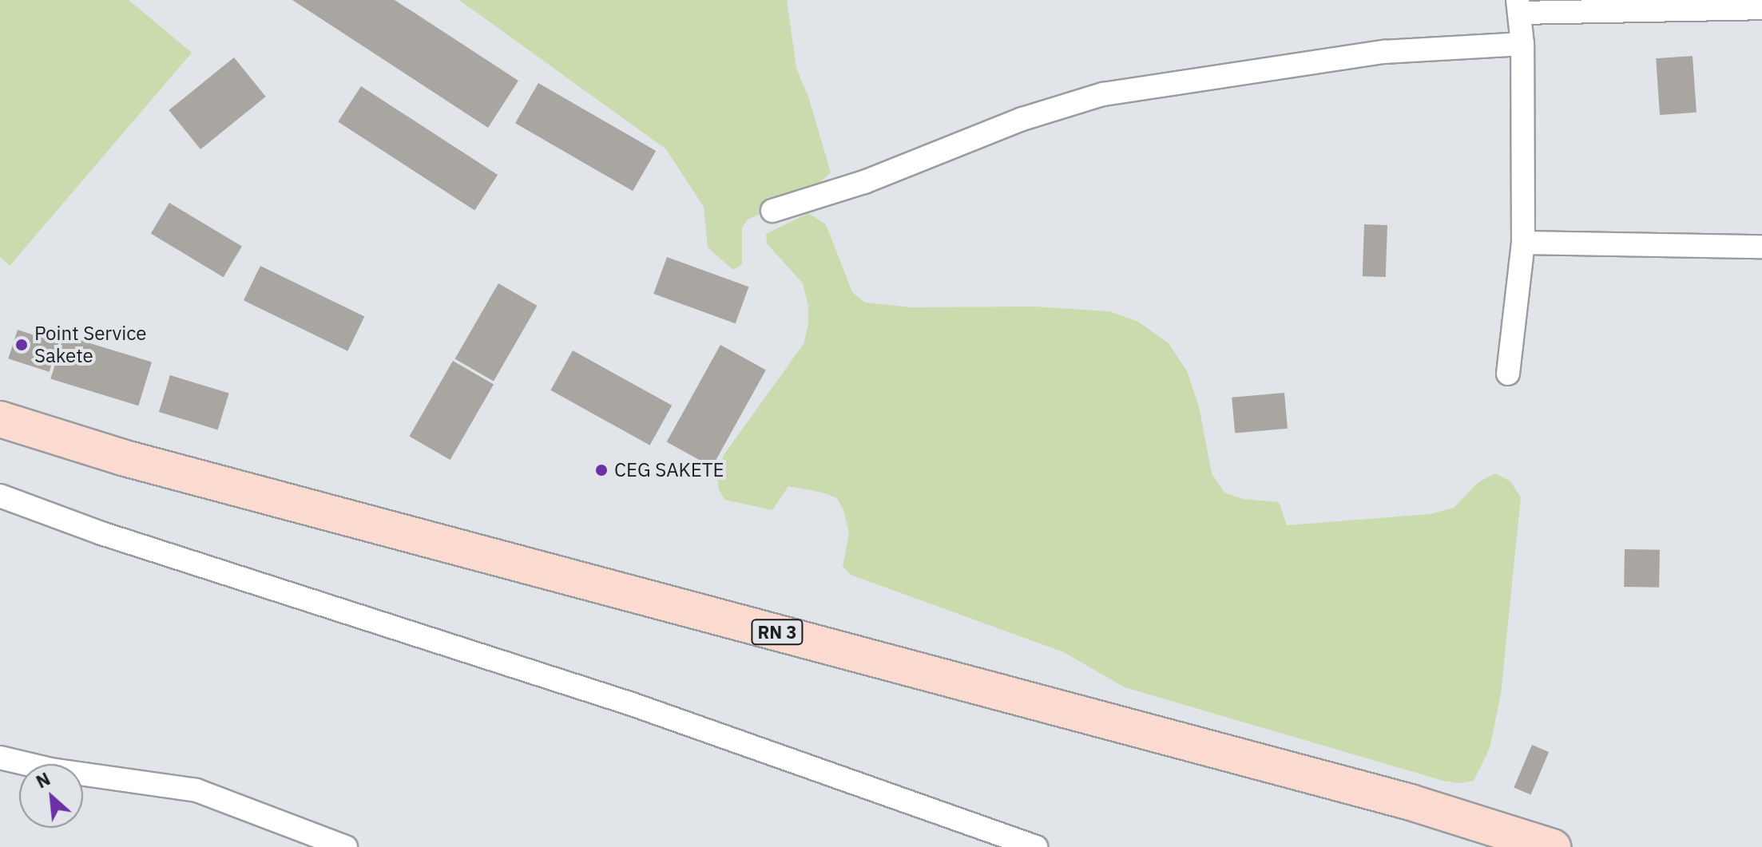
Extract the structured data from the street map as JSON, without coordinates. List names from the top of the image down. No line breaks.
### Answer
{"streets":{"main road":["RN 3"]},"places":["Point Service Sakete","CEG SAKETE"],"north":"top left"}
